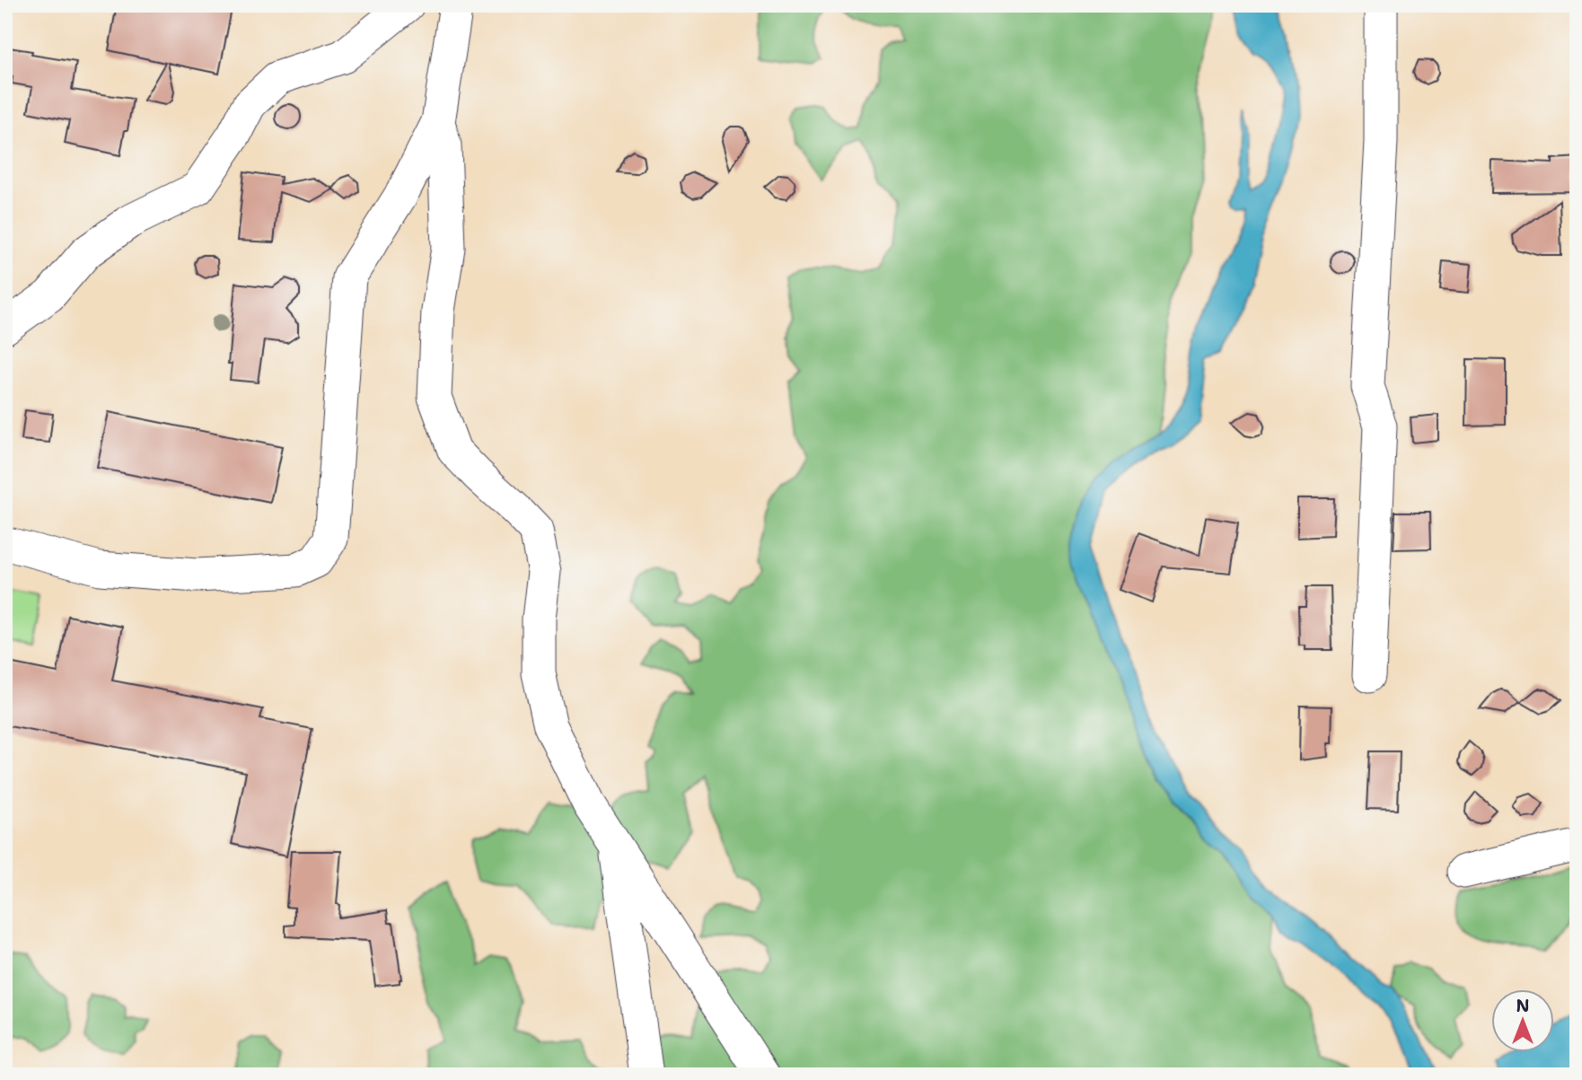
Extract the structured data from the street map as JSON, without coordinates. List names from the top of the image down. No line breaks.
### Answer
{"north":"top"}
